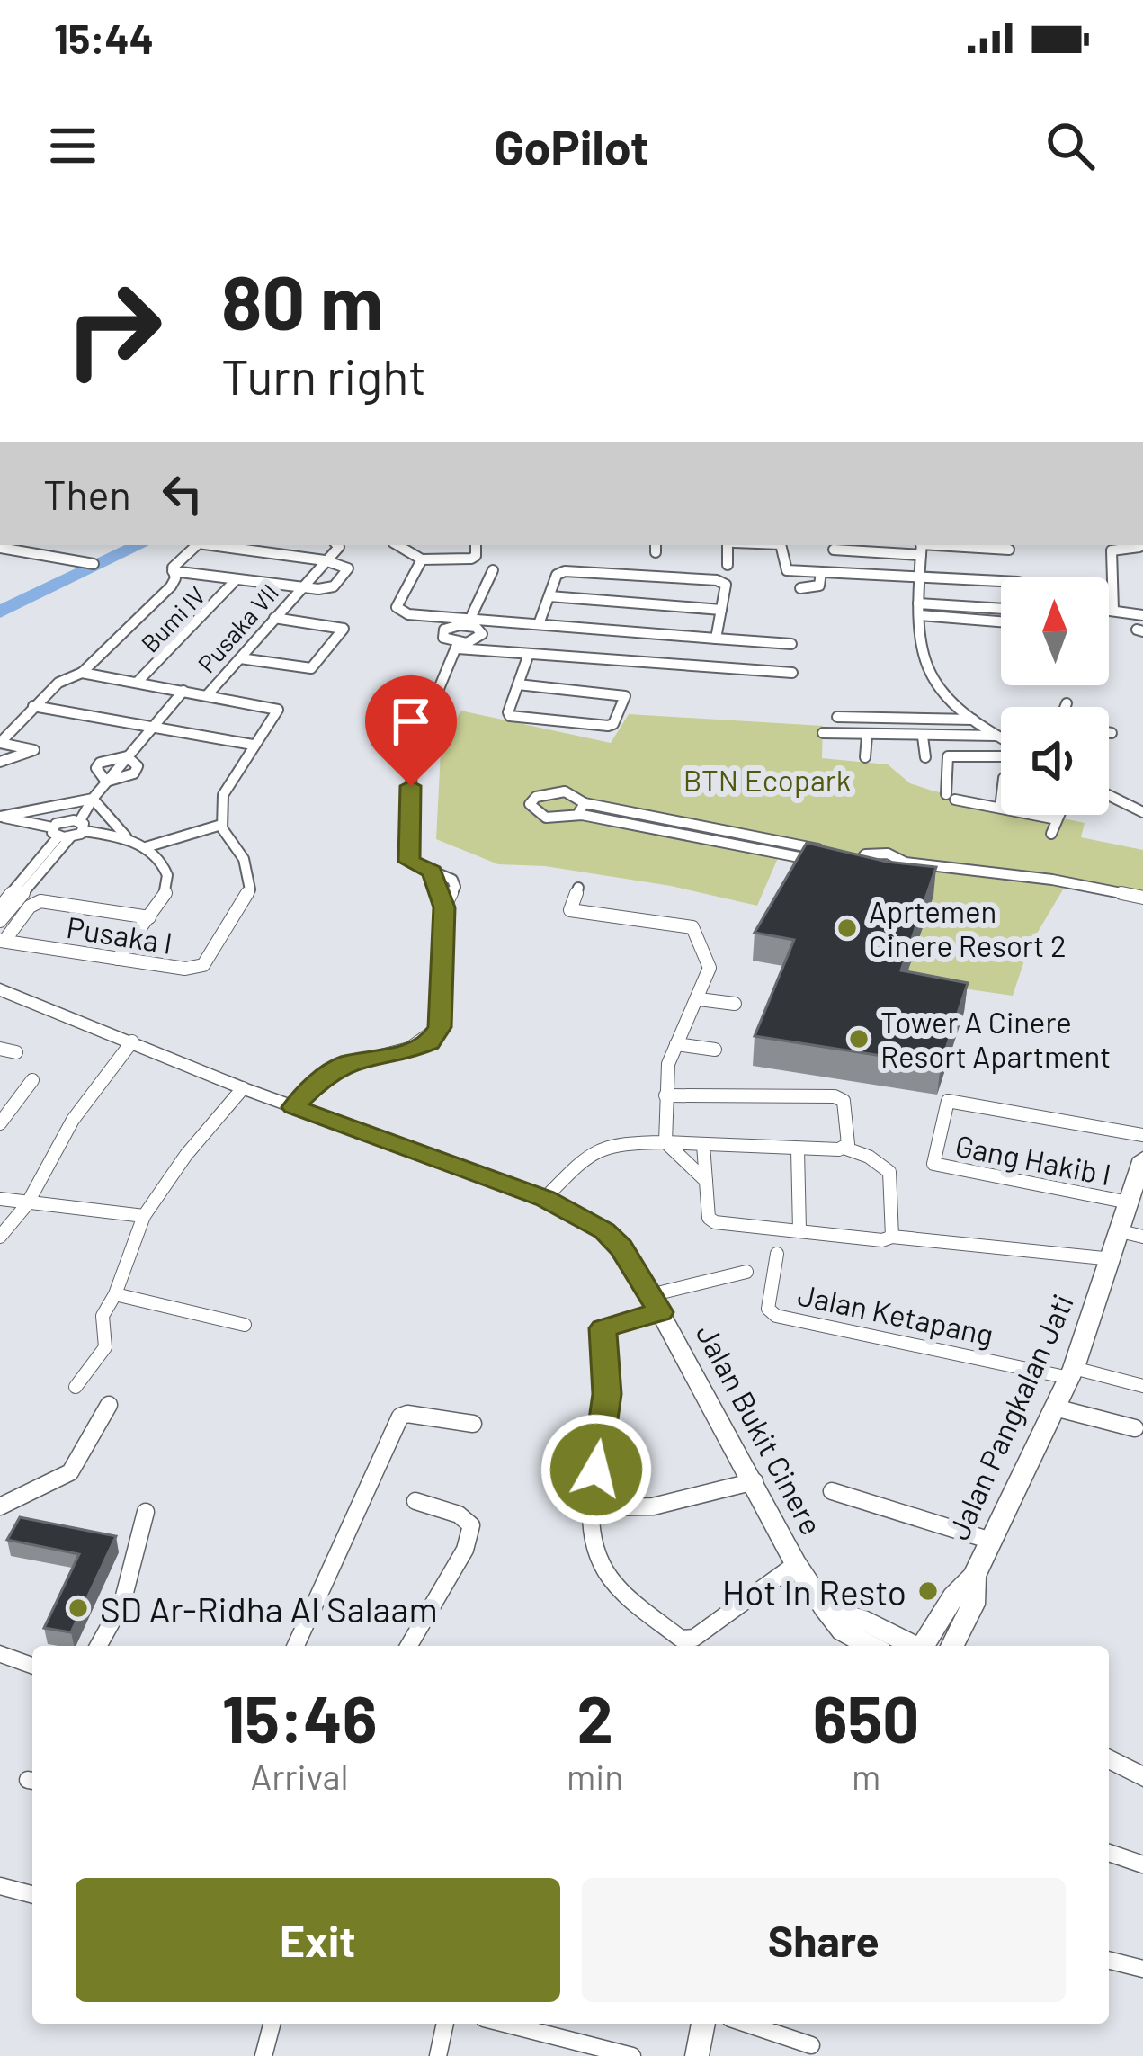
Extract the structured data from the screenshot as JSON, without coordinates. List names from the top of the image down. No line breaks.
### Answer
{"streets":{"main road":["Jalan Pangkalan Jati","Jalan Bukit Cinere"],"street":["Bumi IV","Pusaka VII","Pusaka I","Gang Hakib I","Jalan Ketapang"]},"crossings":[["Gang Hakib I","Jalan Pangkalan Jati"],["Jalan Ketapang","Jalan Pangkalan Jati"]],"parks":["BTN Ecopark"],"places":["Aprtemen Cinere Resort 2","Tower A Cinere Resort Apartment","Hot In Resto","SD Ar-Ridha Al Salaam"],"north":"top","page":{"status":"15:44","header":"GoPilot","turn":["80 m","Turn right"],"then":"Then","eta":["15:46","Arrival","2","min","650","m"],"buttons":["Exit","Share"]}}
